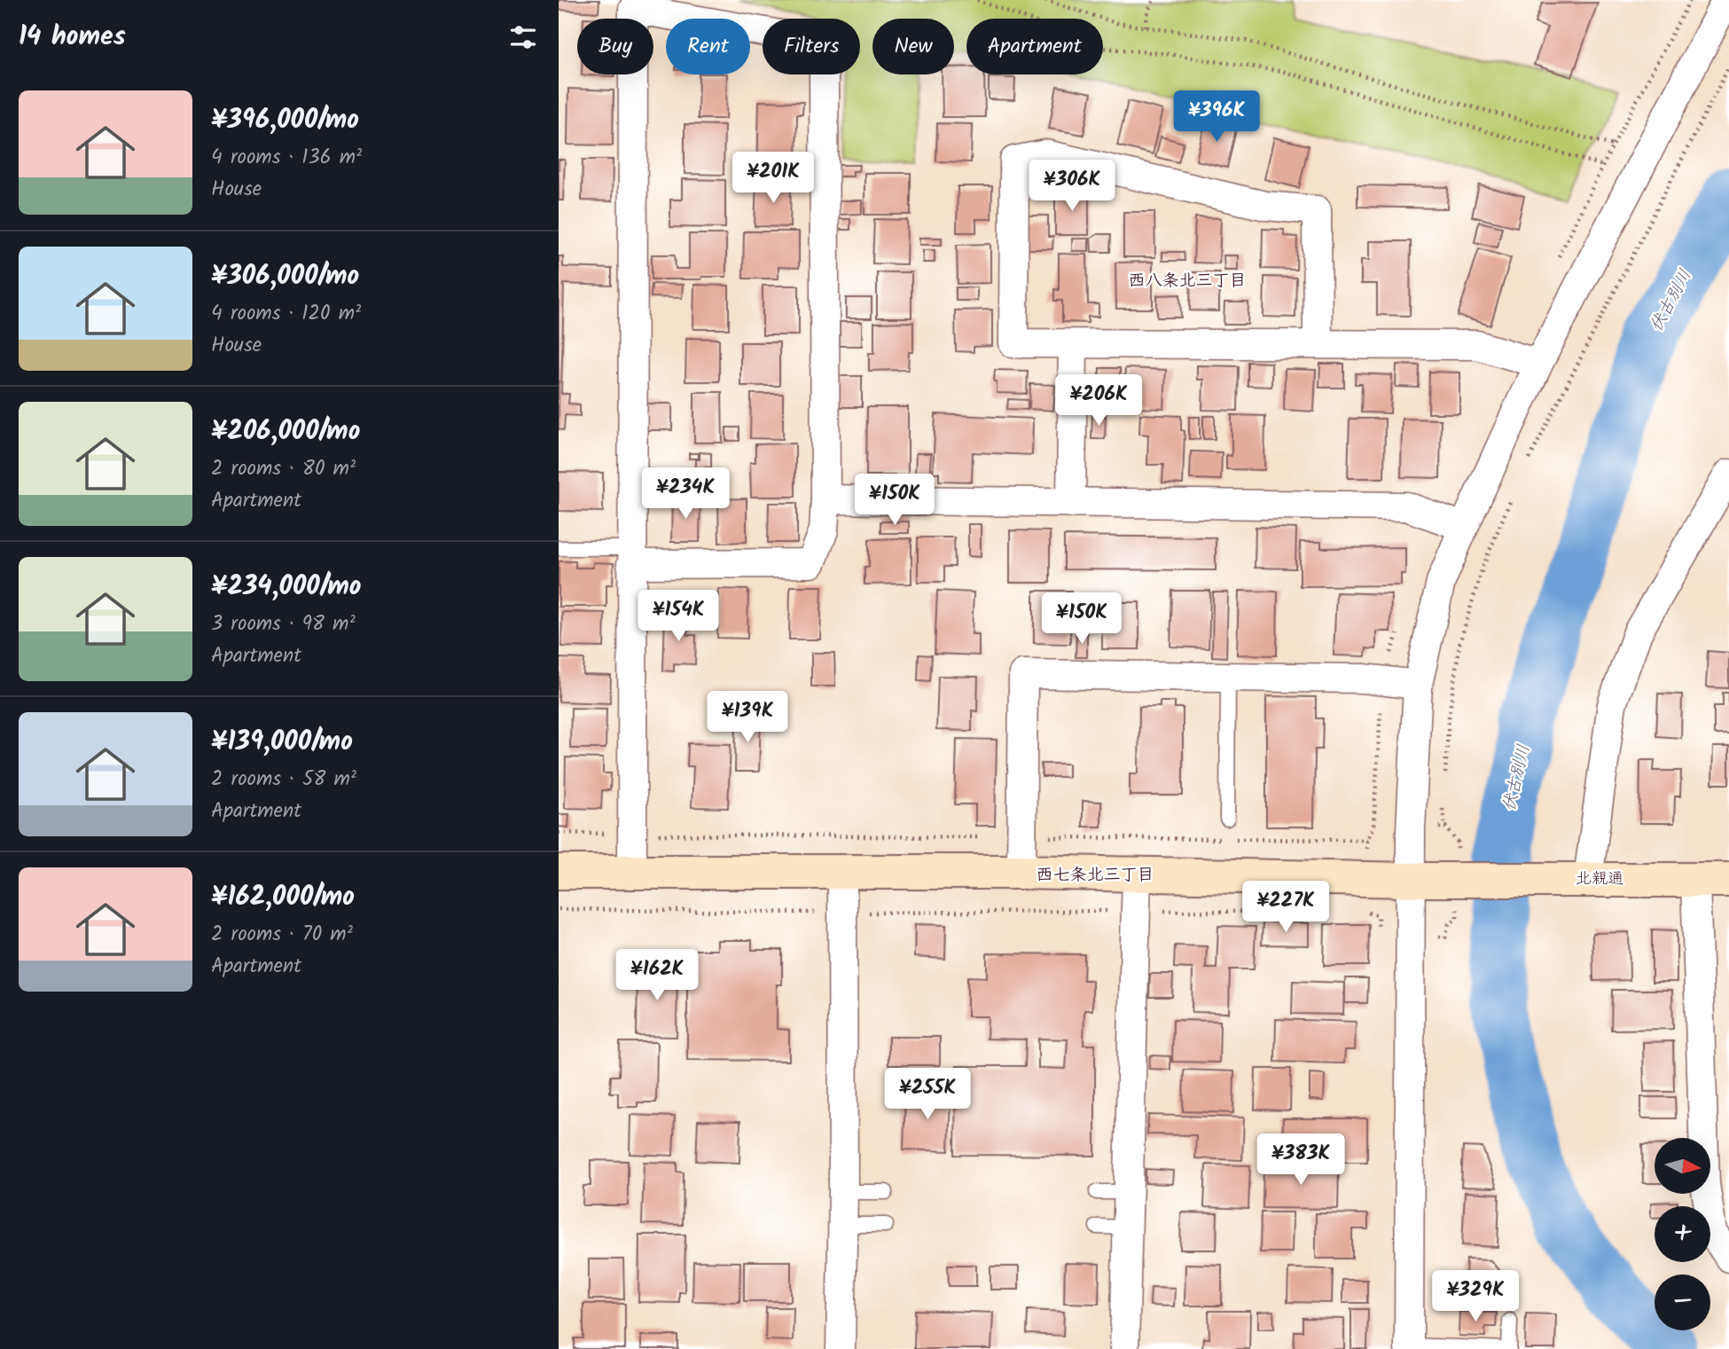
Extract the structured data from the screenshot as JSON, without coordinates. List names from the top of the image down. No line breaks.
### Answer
{"streets":{"street":["北親通"]},"districts":["西八条北三丁目","西七条北三丁目"],"water":["伏古別川"],"north":"right","page":{"heading":"14 homes","chip":["Buy","Rent","Filters","New","Apartment"],"list":[{"name":"¥396,000/mo","note":"4 rooms · 136 m² · House"},{"name":"¥306,000/mo","note":"4 rooms · 120 m² · House"},{"name":"¥206,000/mo","note":"2 rooms · 80 m² · Apartment"},{"name":"¥234,000/mo","note":"3 rooms · 98 m² · Apartment"},{"name":"¥139,000/mo","note":"2 rooms · 58 m² · Apartment"},{"name":"¥162,000/mo","note":"2 rooms · 70 m² · Apartment"}],"price":["¥396K","¥201K","¥306K","¥206K","¥234K","¥150K","¥154K","¥150K","¥139K","¥227K","¥162K","¥255K","¥383K","¥329K"],"map_buttons":["+","−"]}}
